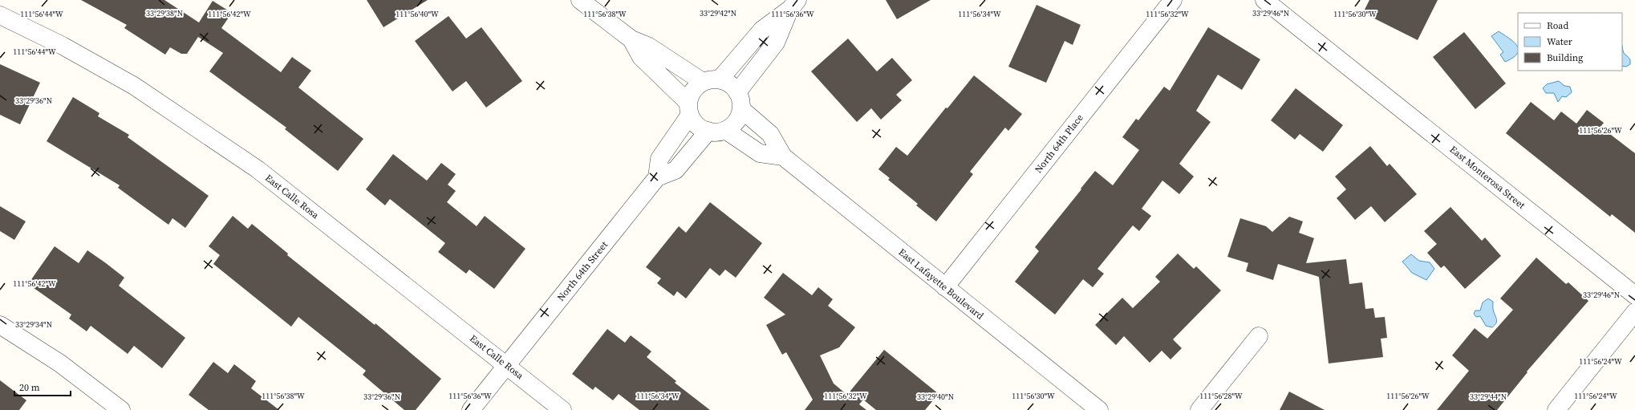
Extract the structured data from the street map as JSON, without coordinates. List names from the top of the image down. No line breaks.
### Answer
{"streets":{"street":["North 64th Place","East Monterosa Street","East Calle Rosa","North 64th Street","East Lafayette Boulevard"]},"crossings":[["North 64th Place","East Lafayette Boulevard"],["East Calle Rosa","North 64th Street"],["North 64th Street","East Lafayette Boulevard"]],"legend":["Road","Water","Building"],"scale_bar":"20 m","coordinates":["33°29'38\"N","33°29'42\"N","33°29'46\"N","111°56'44\"W","111°56'42\"W","111°56'40\"W","111°56'38\"W","111°56'36\"W","111°56'34\"W","111°56'32\"W","111°56'30\"W","33°29'36\"N","111°56'26\"W","33°29'34\"N","111°56'24\"W","111°56'28\"W","33°29'40\"N","33°29'44\"N"]}
